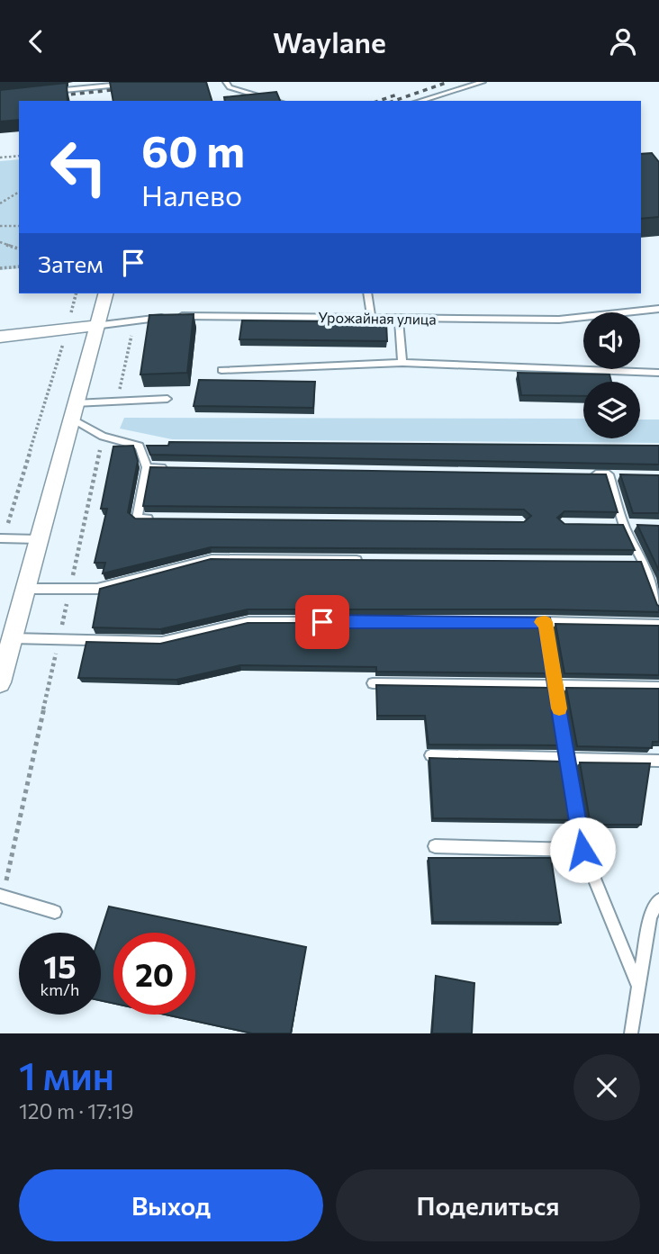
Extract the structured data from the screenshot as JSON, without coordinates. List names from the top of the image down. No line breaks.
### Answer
{"streets":{"lane":["Урожайная улица"]},"page":{"header":"Waylane","turn":["60 m","Налево"],"then":"Затем","speed":"15 km/h","limit":"20","heading":["1 мин","120 m · 17:19"],"buttons":["Выход","Поделиться"]}}
